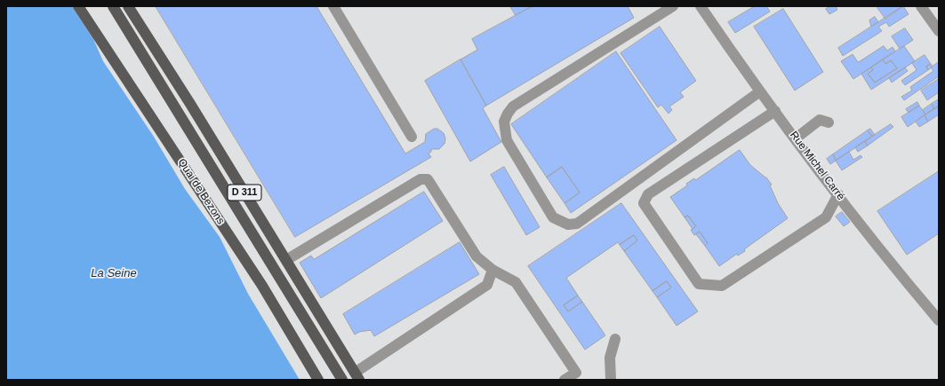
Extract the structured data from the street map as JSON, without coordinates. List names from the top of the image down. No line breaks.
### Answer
{"streets":{"main road":["Quai de Bezons","D 311"],"street":["Rue Michel Carré"]},"water":["La Seine"]}
